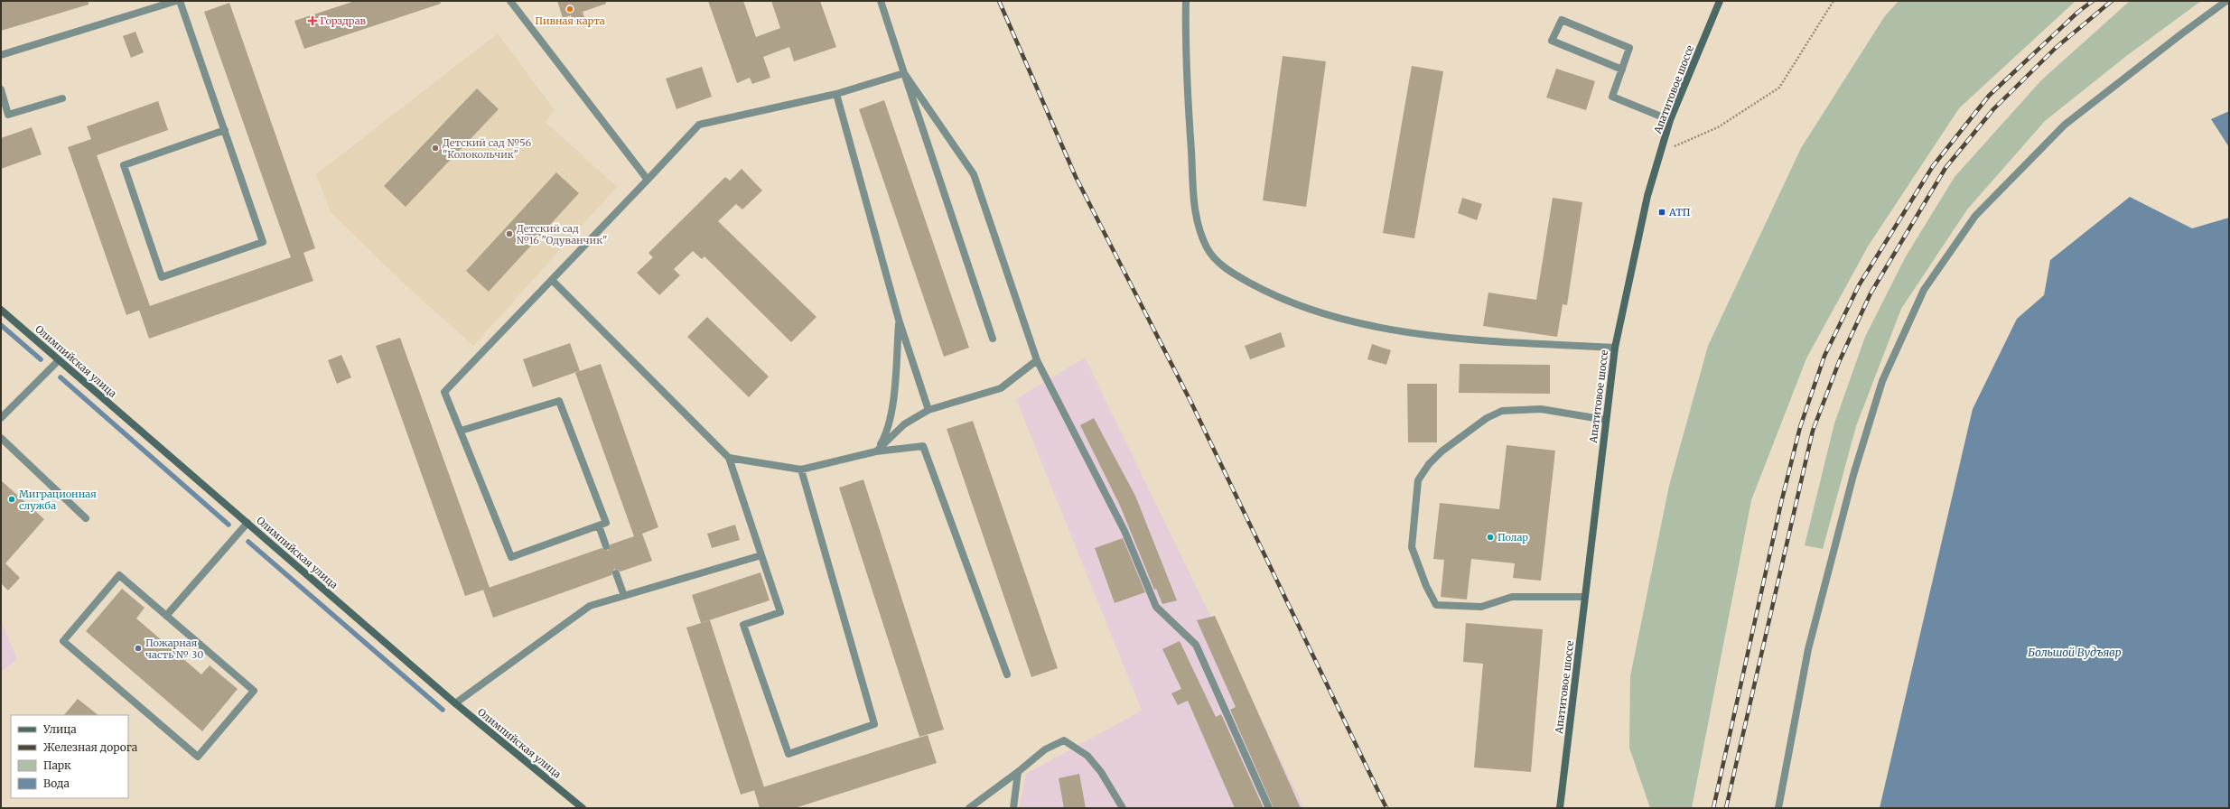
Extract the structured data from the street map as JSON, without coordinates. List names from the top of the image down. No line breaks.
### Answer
{"streets":{"street":["Апатитовое шоссе","Олимпийская улица"]},"water":["Большой Вудъявр"],"places":{"other":["Пивная карта","Детский сад №56 \"Колокольчик\"","Детский сад №16 \"Одуванчик\"","Миграционная служба","Полар","Пожарная часть № 30"],"health":["Горздрав"],"transit":["АТП"]},"legend":["Улица","Железная дорога","Парк","Вода"]}
